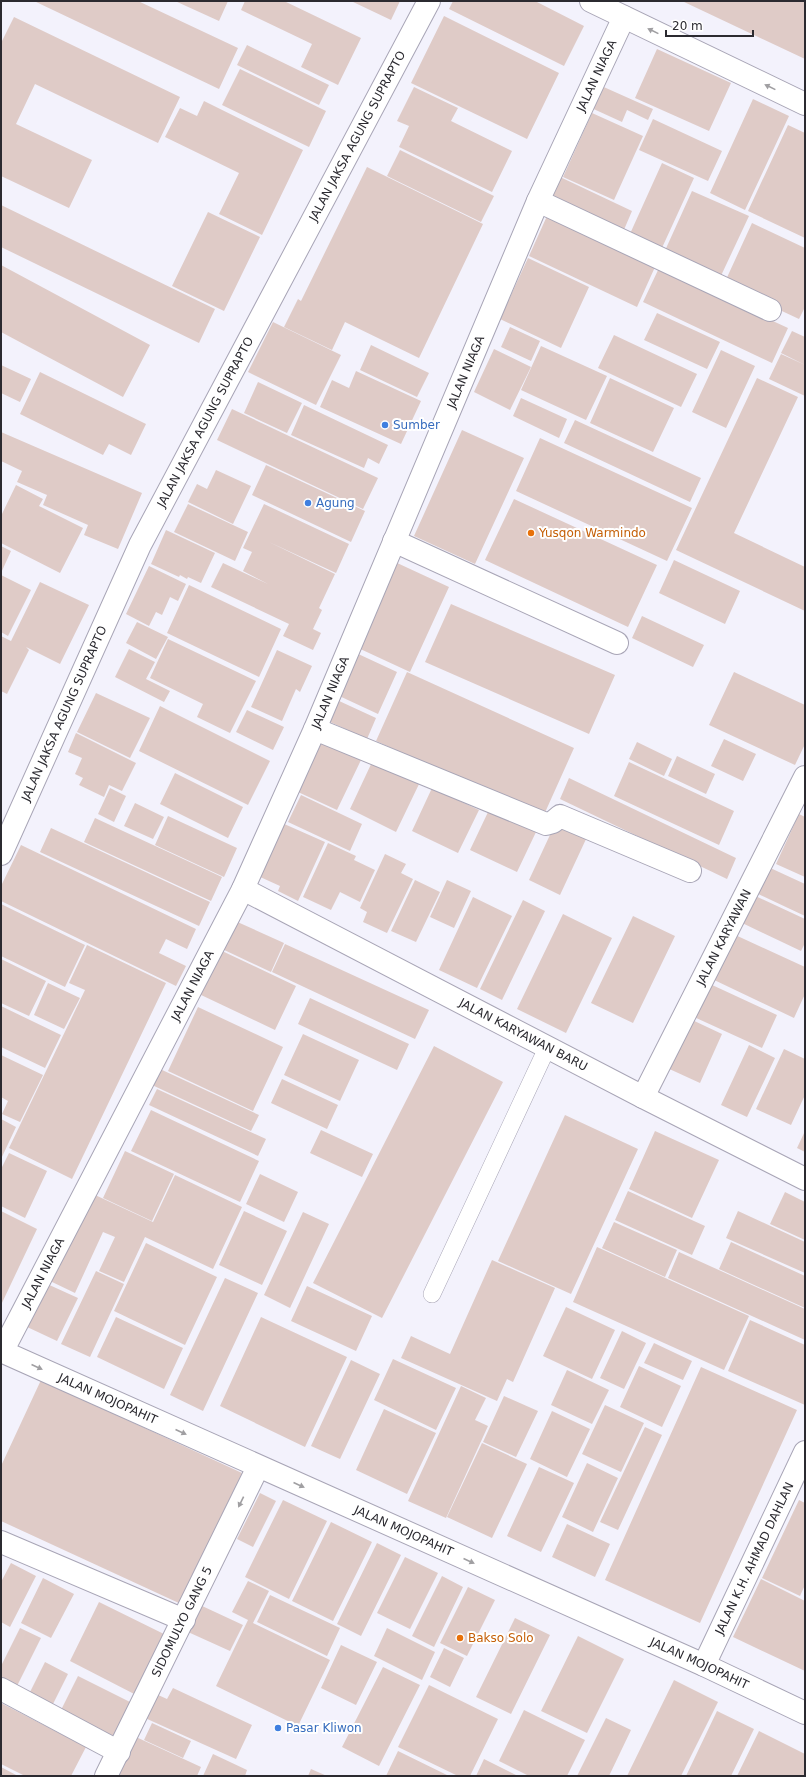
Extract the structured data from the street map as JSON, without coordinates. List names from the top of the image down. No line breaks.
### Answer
{"streets":{"street":["JALAN NIAGA","JALAN JAKSA AGUNG SUPRAPTO","JALAN KARYAWAN","JALAN KARYAWAN BARU","JALAN MOJOPAHIT","JALAN K.H. AHMAD DAHLAN","SIDOMULYO GANG 5"]},"crossings":[["JALAN NIAGA","JALAN KARYAWAN BARU"],["JALAN NIAGA","JALAN MOJOPAHIT"],["JALAN KARYAWAN","JALAN KARYAWAN BARU"],["JALAN MOJOPAHIT","JALAN K.H. AHMAD DAHLAN"],["JALAN MOJOPAHIT","SIDOMULYO GANG 5"]],"one_way":["JALAN MOJOPAHIT","SIDOMULYO GANG 5"],"places":["Sumber","Agung","Yusqon Warmindo","Bakso Solo","Pasar Kliwon"],"scale_bar":"20 m"}
